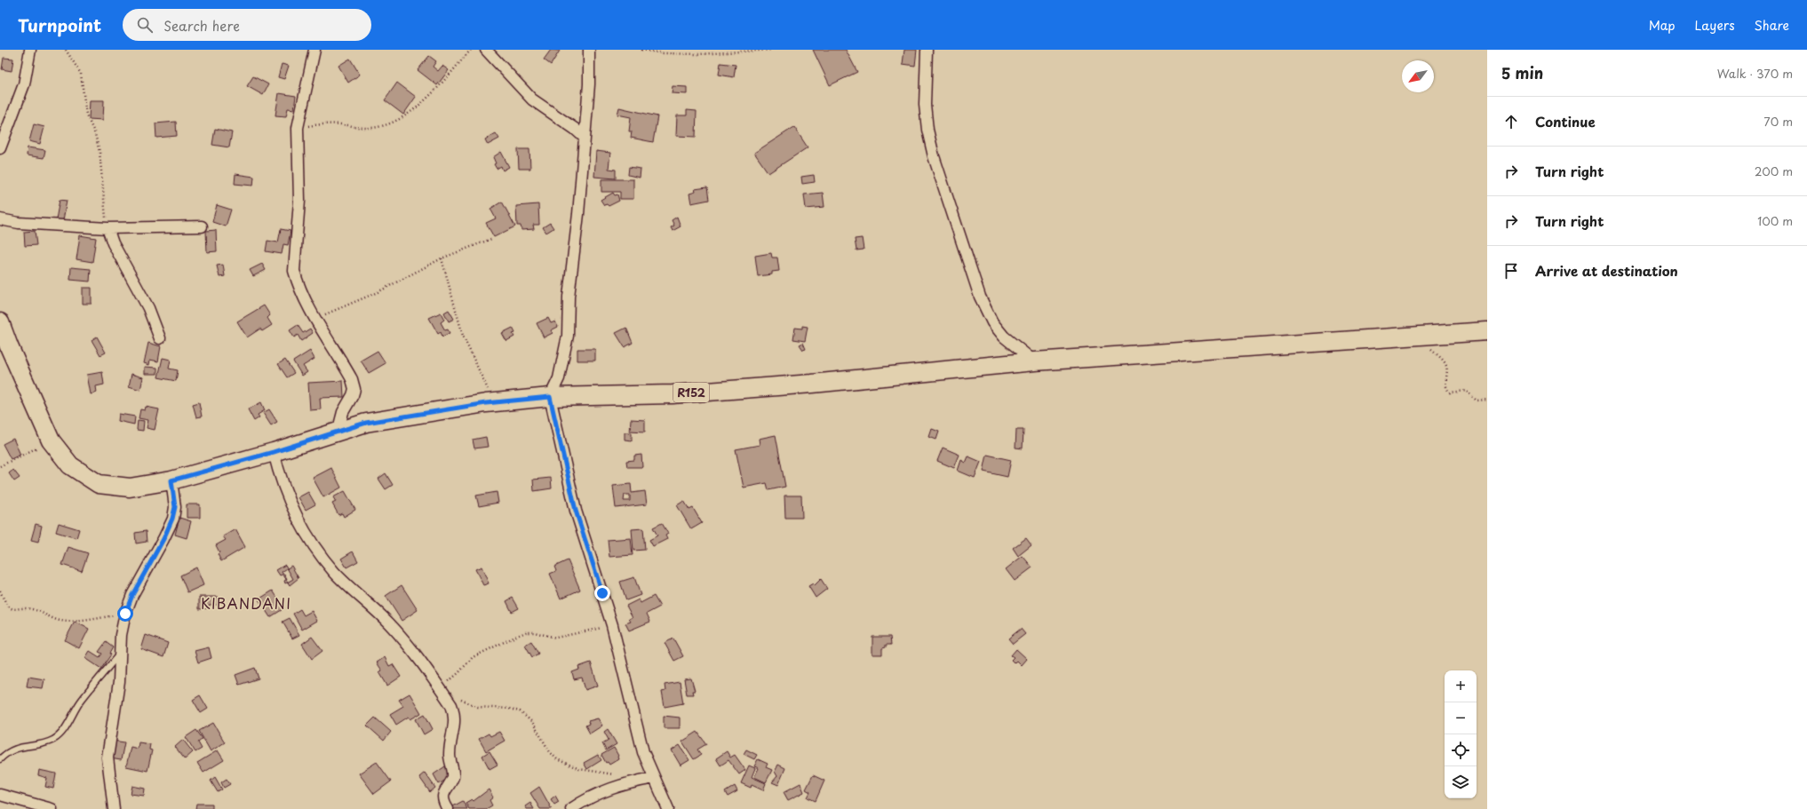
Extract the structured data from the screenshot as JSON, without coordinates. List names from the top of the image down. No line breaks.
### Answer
{"streets":{"main road":["R152"]},"districts":["KIBANDANI"],"north":"bottom left","page":{"header":"Turnpoint","search":"Search here","nav":["Map","Layers","Share"],"heading":["5 min","Walk · 370 m"],"list":[["Continue","70 m"],["Turn right","200 m"],["Turn right","100 m"],"Arrive at destination"],"map_buttons":["+","−"]}}
